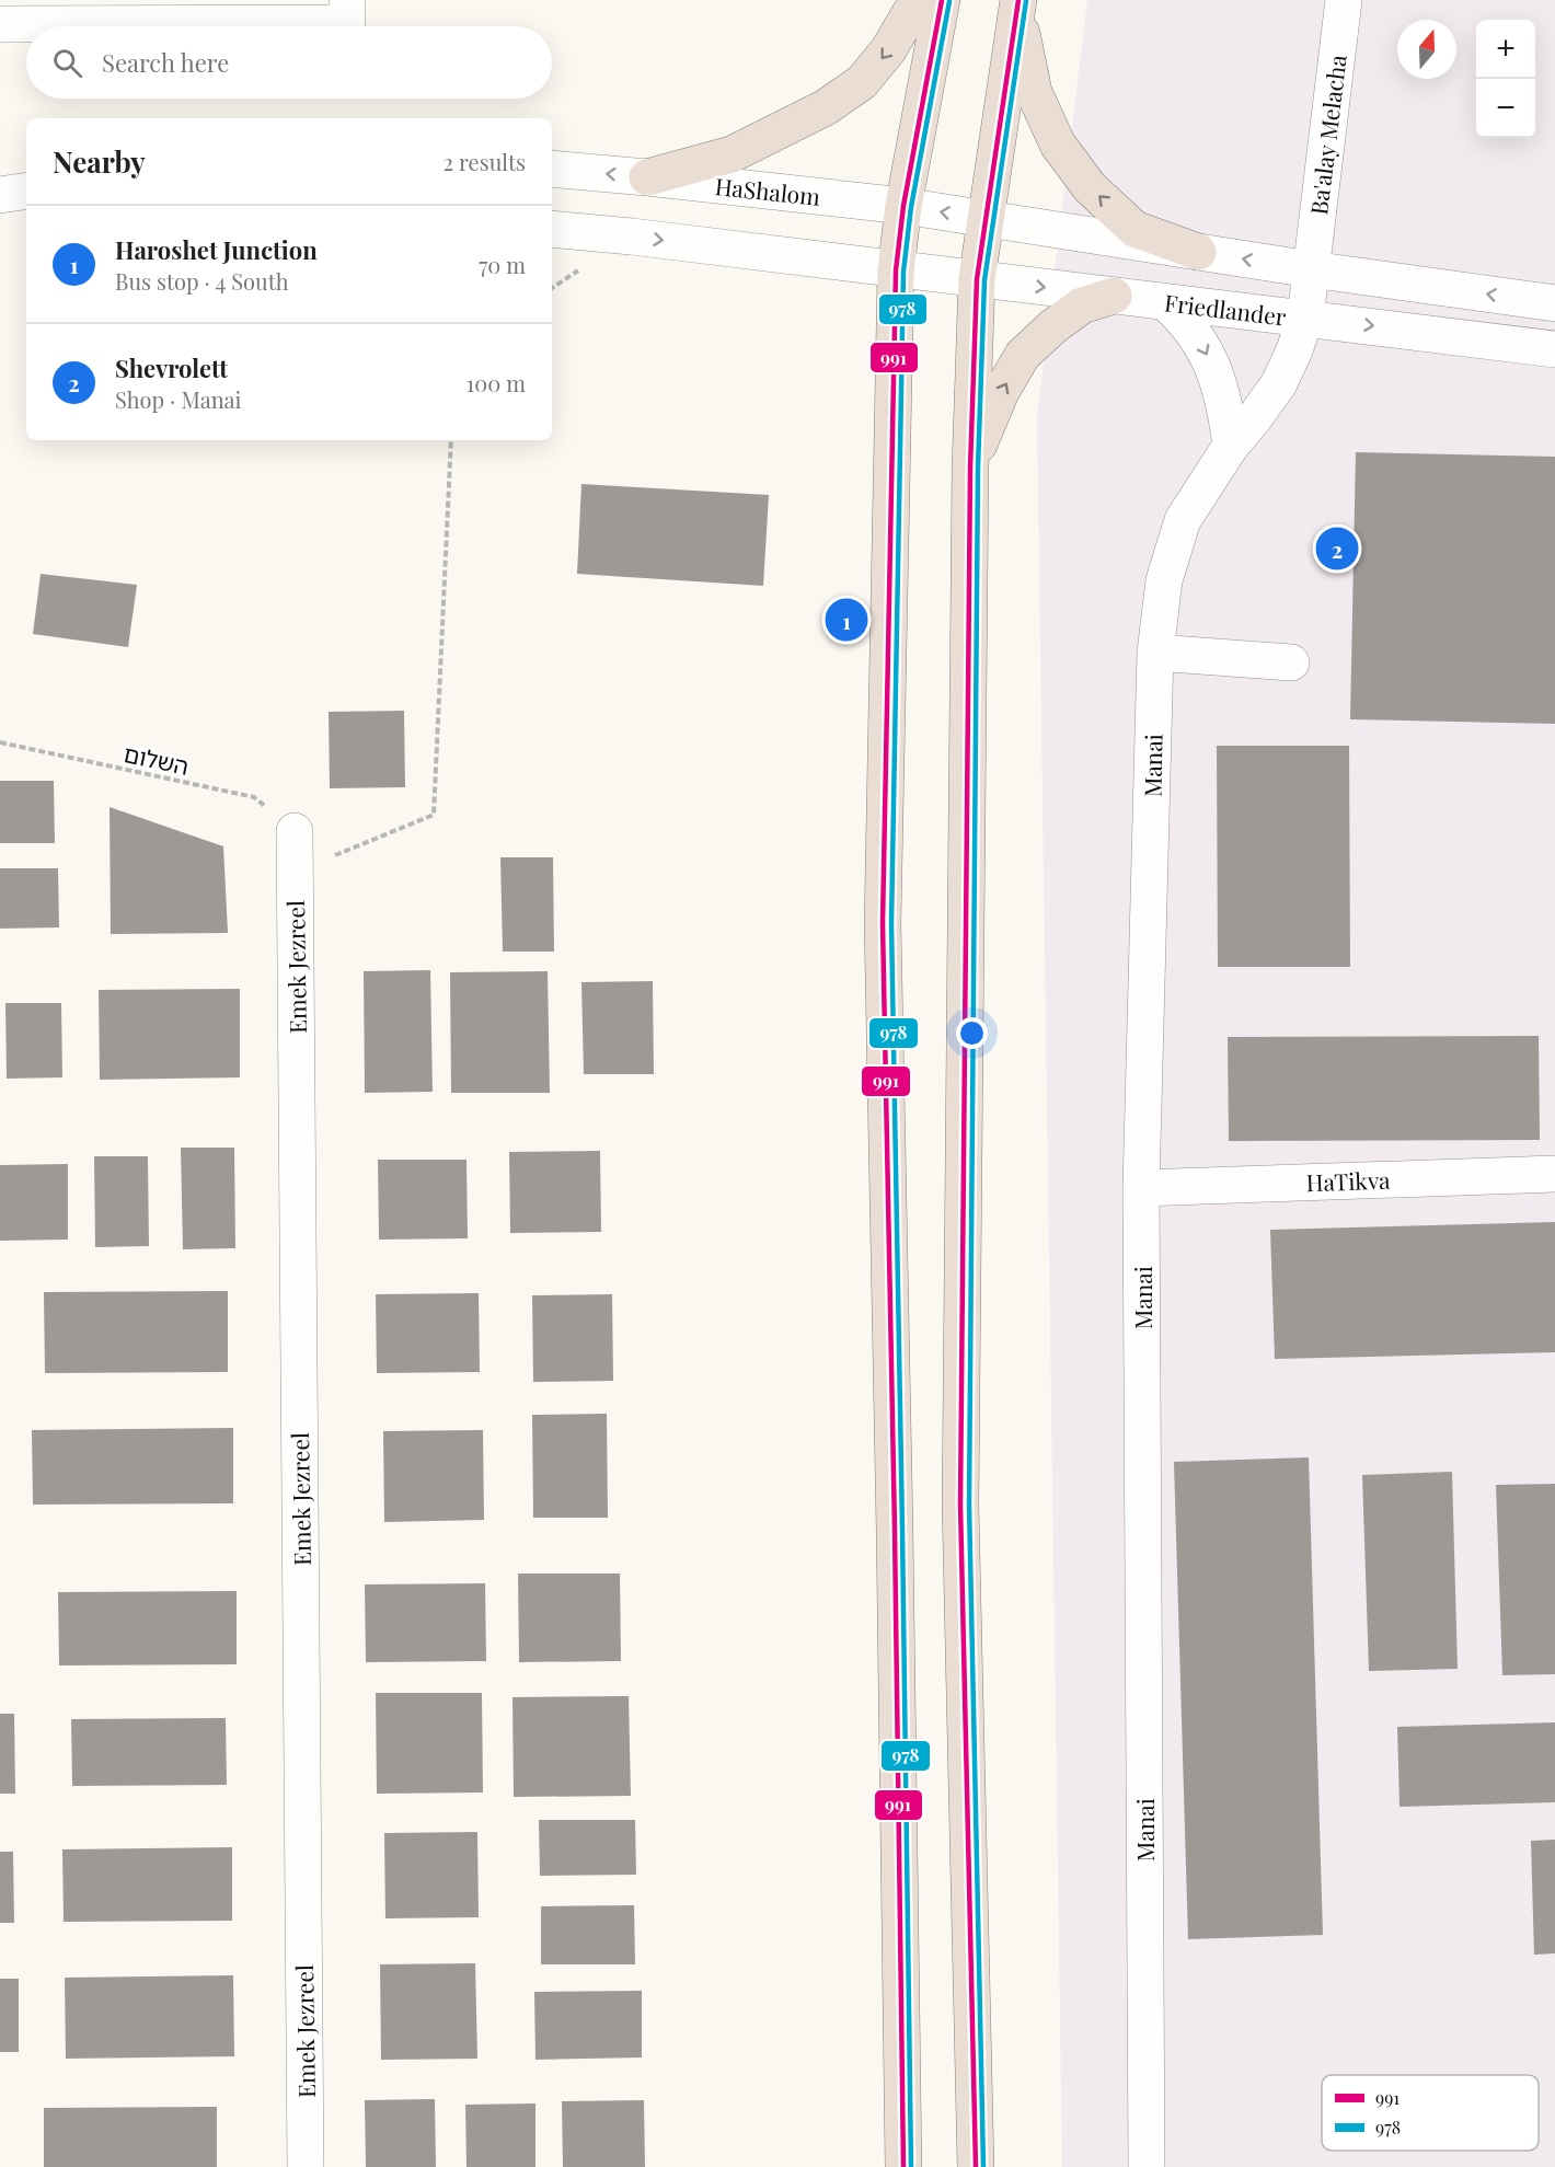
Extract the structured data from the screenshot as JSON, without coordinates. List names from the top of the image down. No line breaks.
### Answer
{"streets":{"street":["Ba'alay Melacha","HaShalom","Friedlander","Manai","Emek Jezreel","HaTikva"],"path":["השלום"]},"crossings":[["Ba'alay Melacha","Manai"],["Friedlander","Manai"],["השלום","Emek Jezreel"],["Manai","HaTikva"]],"lines":["transit line 991","transit line 978"],"legend":["991","978"],"north":"top","page":{"map_buttons":["+","−"],"search":"Search here","heading":["Nearby","2 results"],"list":[{"mark":"1","name":"Haroshet Junction","note":"Bus stop · 4 South","value":"70 m"},{"mark":"2","name":"Shevrolett","note":"Shop · Manai","value":"100 m"}],"pins":["2","1"]}}
